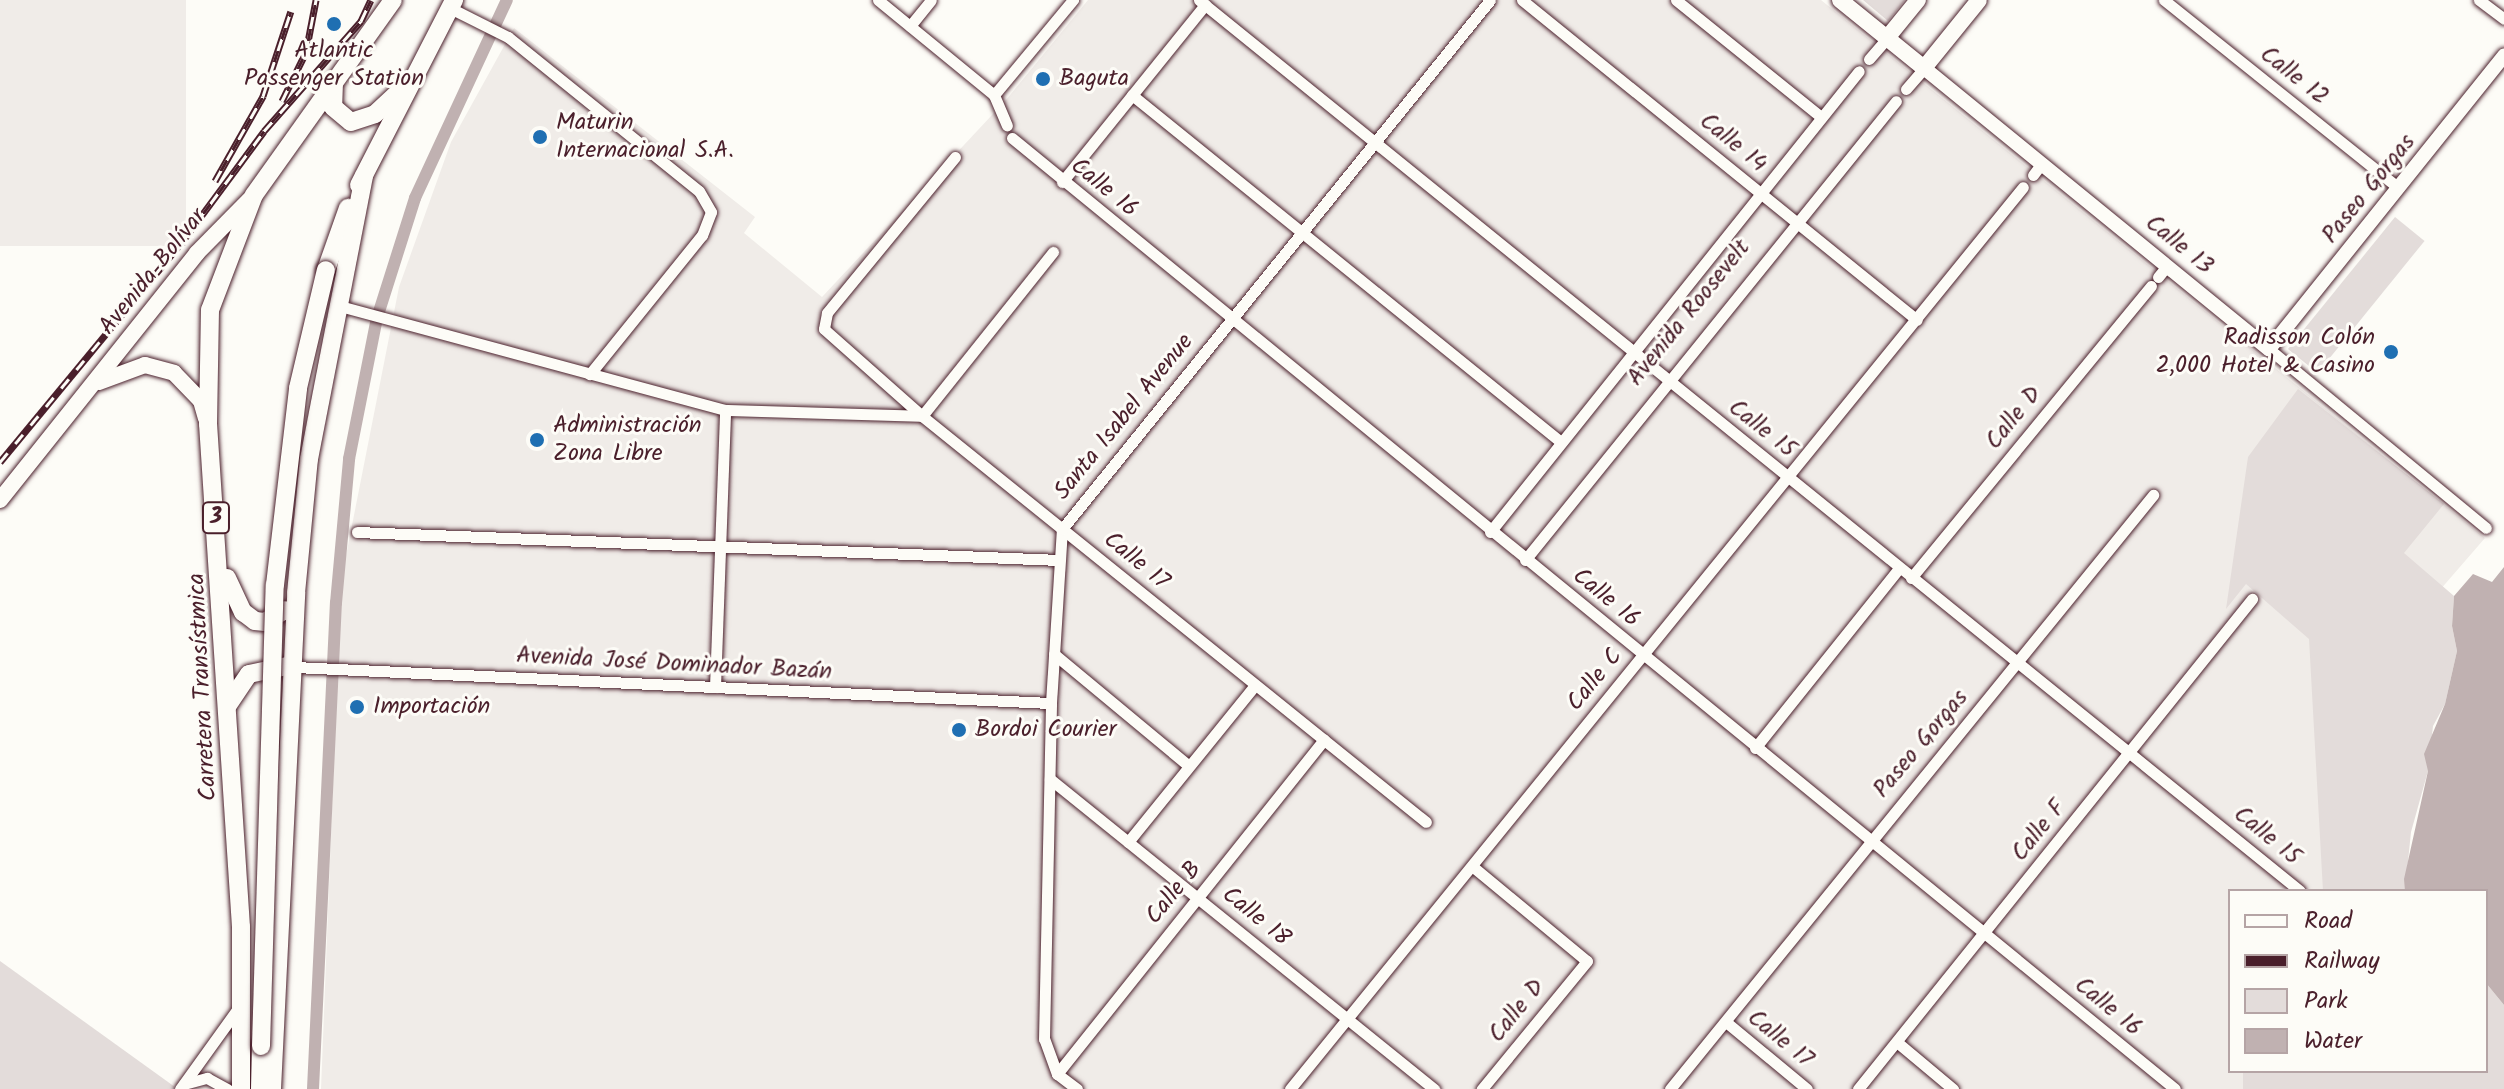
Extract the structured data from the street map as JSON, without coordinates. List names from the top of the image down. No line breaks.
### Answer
{"streets":{"main road":["Calle 13","Avenida Bolívar","3","Carretera Transístmica"],"street":["Calle 12","Calle 14","Calle 16","Paseo Gorgas","Avenida Roosevelt","Santa Isabel Avenue","Calle D","Calle 15","Calle 17","Avenida José Dominador Bazán","Calle C","Calle F","Calle B","Calle 18"]},"crossings":[["Calle 12","Paseo Gorgas"],["Calle 14","Avenida Roosevelt"],["Calle 14","Calle C"],["Calle 16","Paseo Gorgas"],["Calle 16","Avenida Roosevelt"],["Calle 16","Santa Isabel Avenue"],["Calle 16","Calle C"],["Calle 16","Calle F"],["Paseo Gorgas","Calle 13"],["Paseo Gorgas","Calle 15"],["Paseo Gorgas","Calle 17"],["Calle 13","Calle D"],["Avenida Bolívar","Carretera Transístmica"],["Avenida Roosevelt","Calle 15"],["Santa Isabel Avenue","Calle 15"],["Santa Isabel Avenue","Calle 17"],["Santa Isabel Avenue","Avenida José Dominador Bazán"],["Santa Isabel Avenue","Calle B"],["Santa Isabel Avenue","Calle 18"],["Calle D","Calle 15"],["Calle D","Calle C"],["Calle 15","Calle C"],["Calle 15","Calle F"],["Calle 17","Calle B"],["Calle C","Calle 18"],["Calle B","Calle 18"]],"places":["Atlantic Passenger Station","Baguta","Maturin Internacional S.A.","Radisson Colón 2,000 Hotel & Casino","Administración Zona Libre","Importación","Bordoi Courier"],"legend":["Road","Railway","Park","Water"]}
